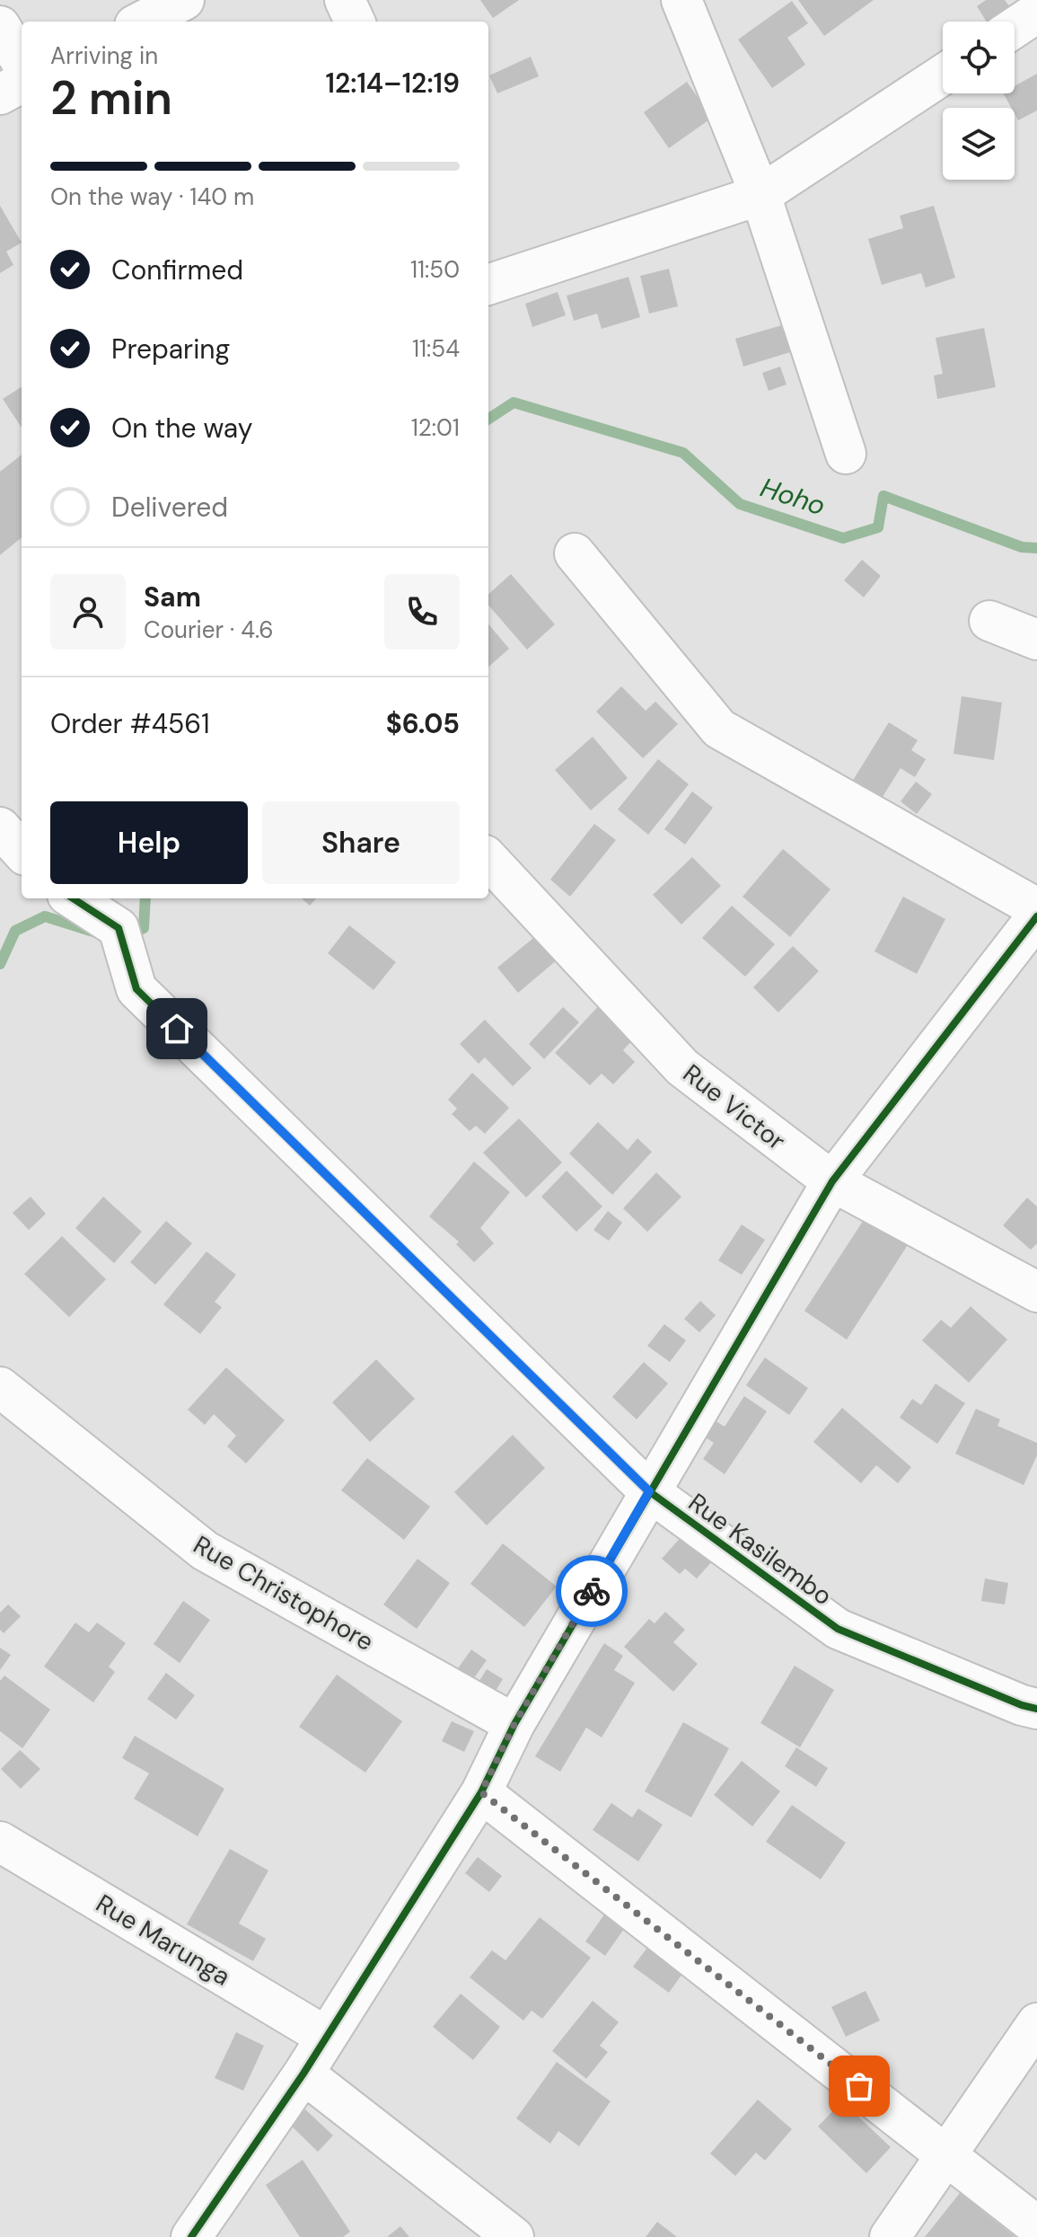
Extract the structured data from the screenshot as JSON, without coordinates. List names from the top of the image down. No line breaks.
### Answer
{"streets":{"street":["Rue Victor","Rue Kasilembo","Rue Christophore","Rue Marunga"]},"water":["Hoho"],"page":{"heading":["2 min","Arriving in","12:14–12:19"],"panel":["Sam","Courier · 4.6","Order #4561","$6.05"],"bar":"On the way · 140 m","list":[["Confirmed","11:50"],["Preparing","11:54"],["On the way","12:01"],"Delivered"],"buttons":["Help","Share"]}}
